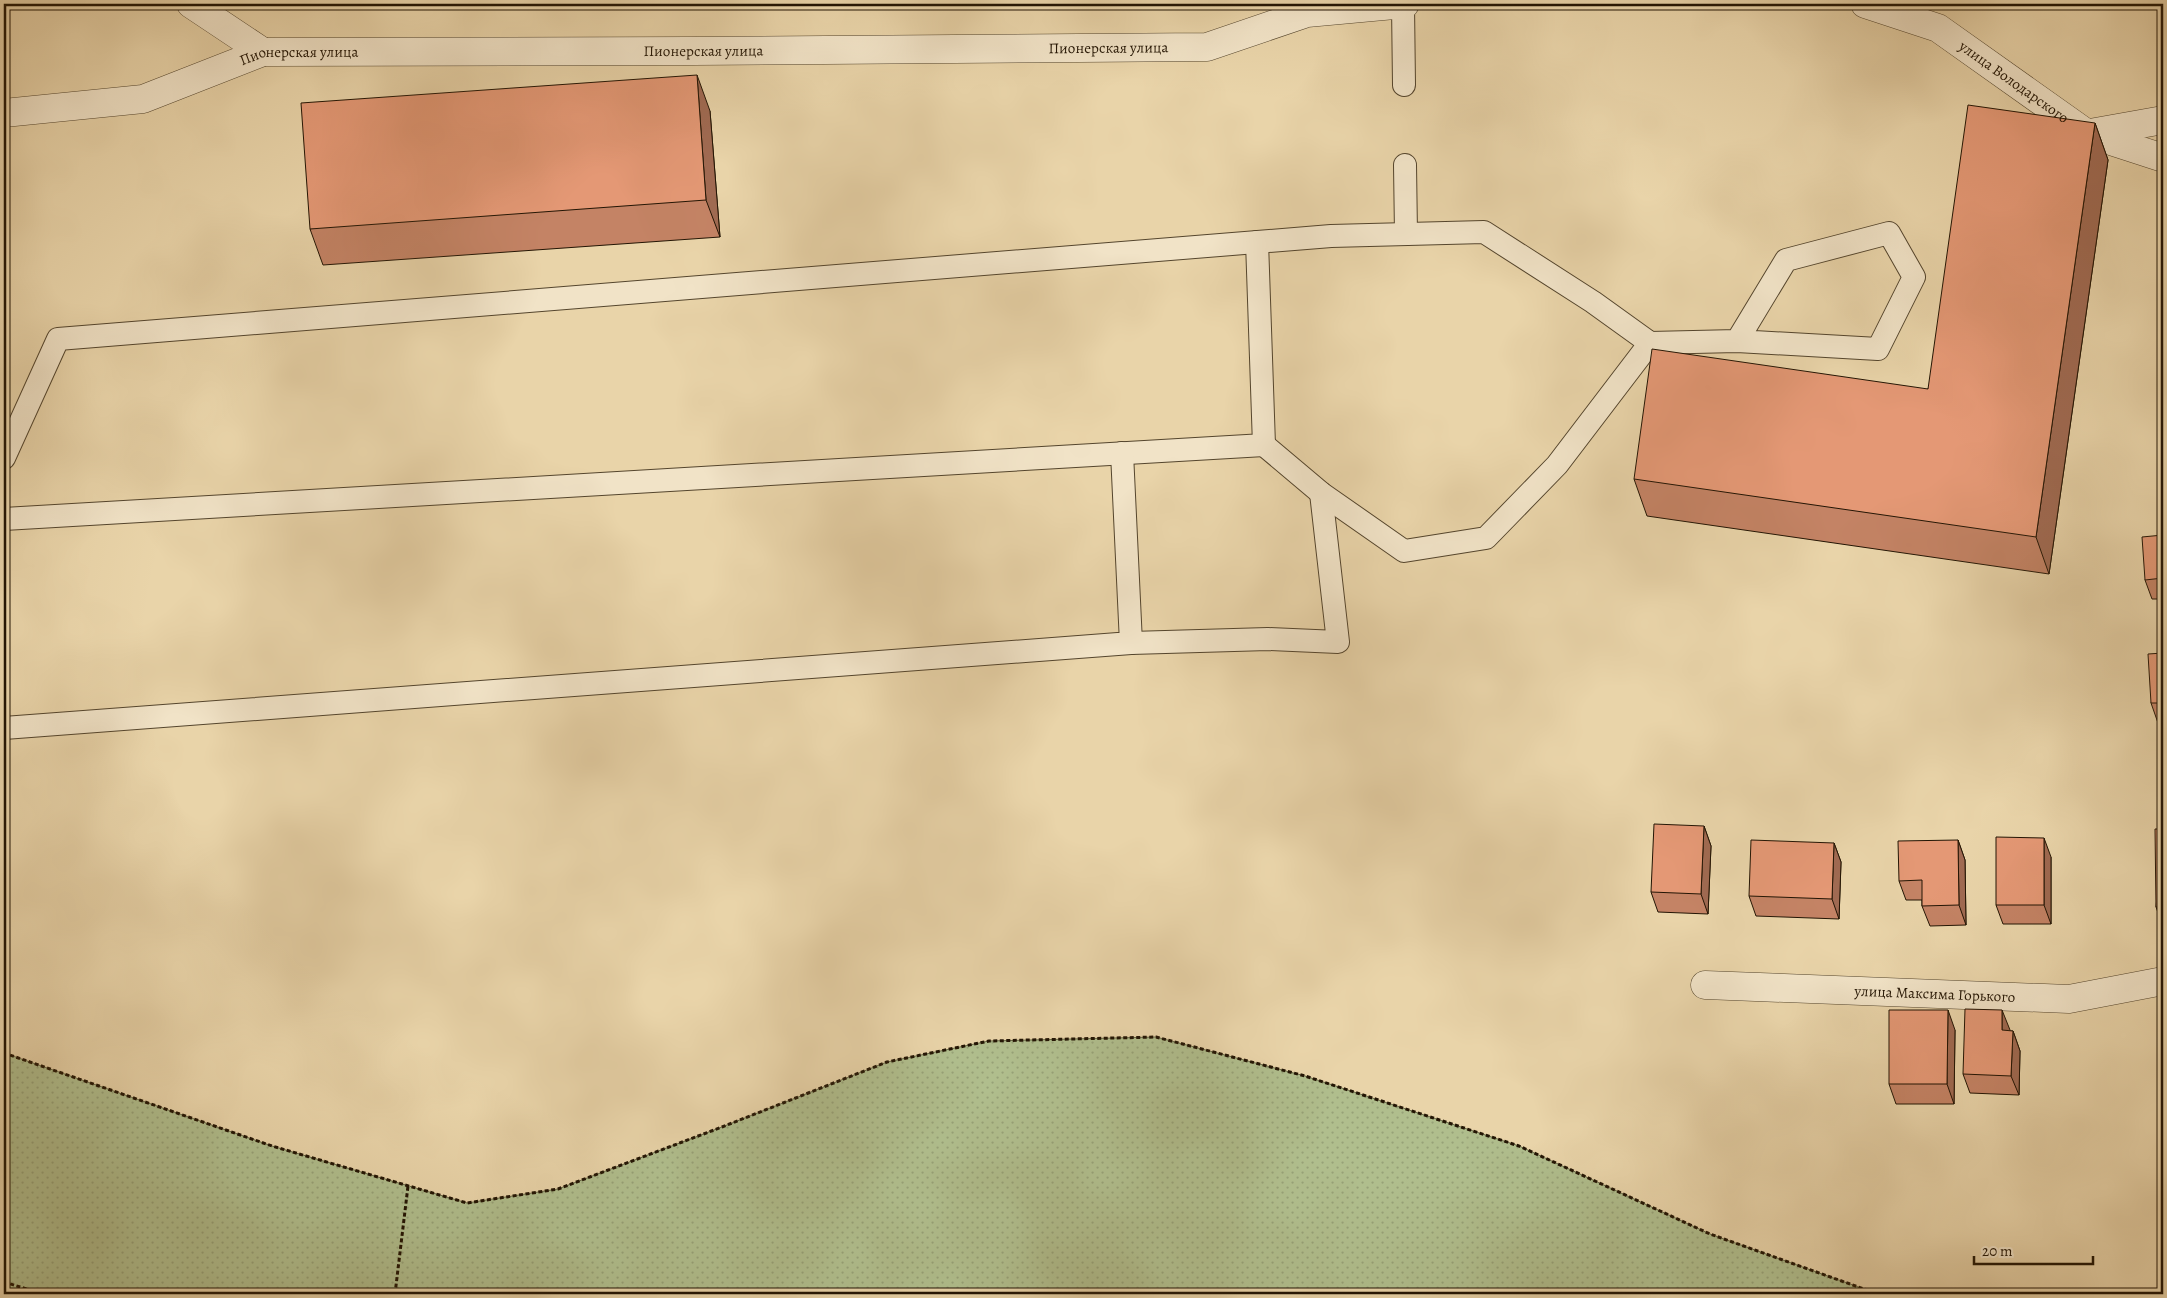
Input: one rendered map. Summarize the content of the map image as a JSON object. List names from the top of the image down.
{
  "streets": {
    "street": ["Пионерская улица", "улица Володарского", "улица Максима Горького"]
  },
  "scale_bar": "20 m"
}
